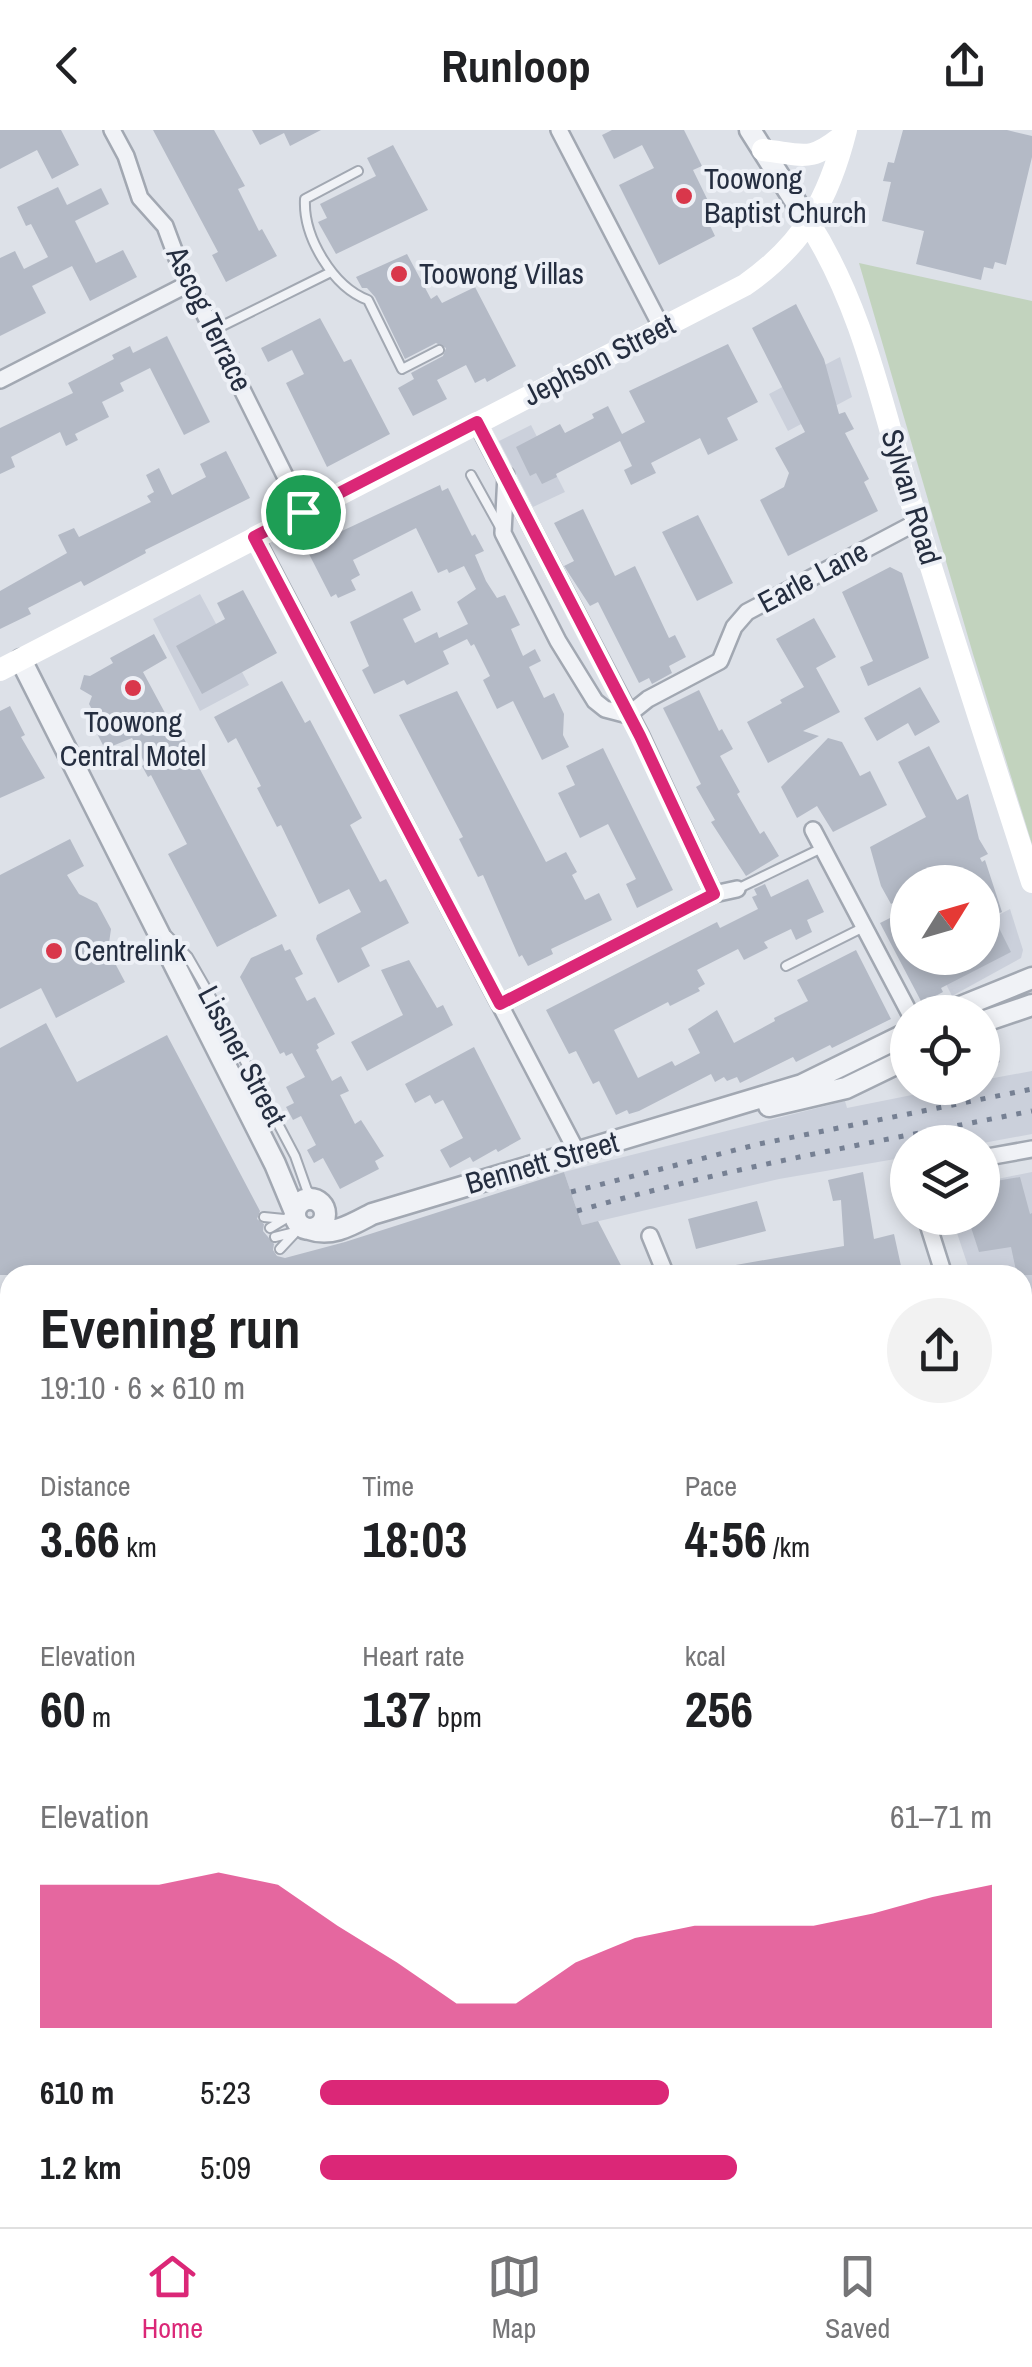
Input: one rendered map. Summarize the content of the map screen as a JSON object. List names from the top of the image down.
{
  "streets": {
    "main road": ["Jephson Street", "Sylvan Road"],
    "street": [
      "Ascog Terrace",
      "Earle Lane",
      "Lissner Street",
      "Bennett Street"
    ]
  },
  "crossings": [
    ["Ascog Terrace", "Jephson Street"],
    ["Jephson Street", "Sylvan Road"],
    ["Jephson Street", "Lissner Street"],
    ["Sylvan Road", "Earle Lane"],
    ["Lissner Street", "Bennett Street"]
  ],
  "places": [
    "Toowong Baptist Church",
    "Toowong Villas",
    "Toowong Central Motel",
    "Centrelink"
  ],
  "north": "top right",
  "page": {
    "header": "Runloop",
    "heading": ["Evening run", "19:10 · 6 × 610 m"],
    "stats": [
      ["Distance", "3.66 km"],
      ["Time", "18:03"],
      ["Pace", "4:56 /km"],
      ["Elevation", "60 m"],
      ["Heart rate", "137 bpm"],
      ["kcal", "256"]
    ],
    "chart": ["Elevation", "61–71 m"],
    "list": [
      {
        "name": "610 m",
        "note": "5:23"
      },
      {
        "name": "1.2 km",
        "note": "5:09"
      }
    ],
    "tabs": ["Home", "Map", "Saved"]
  }
}
